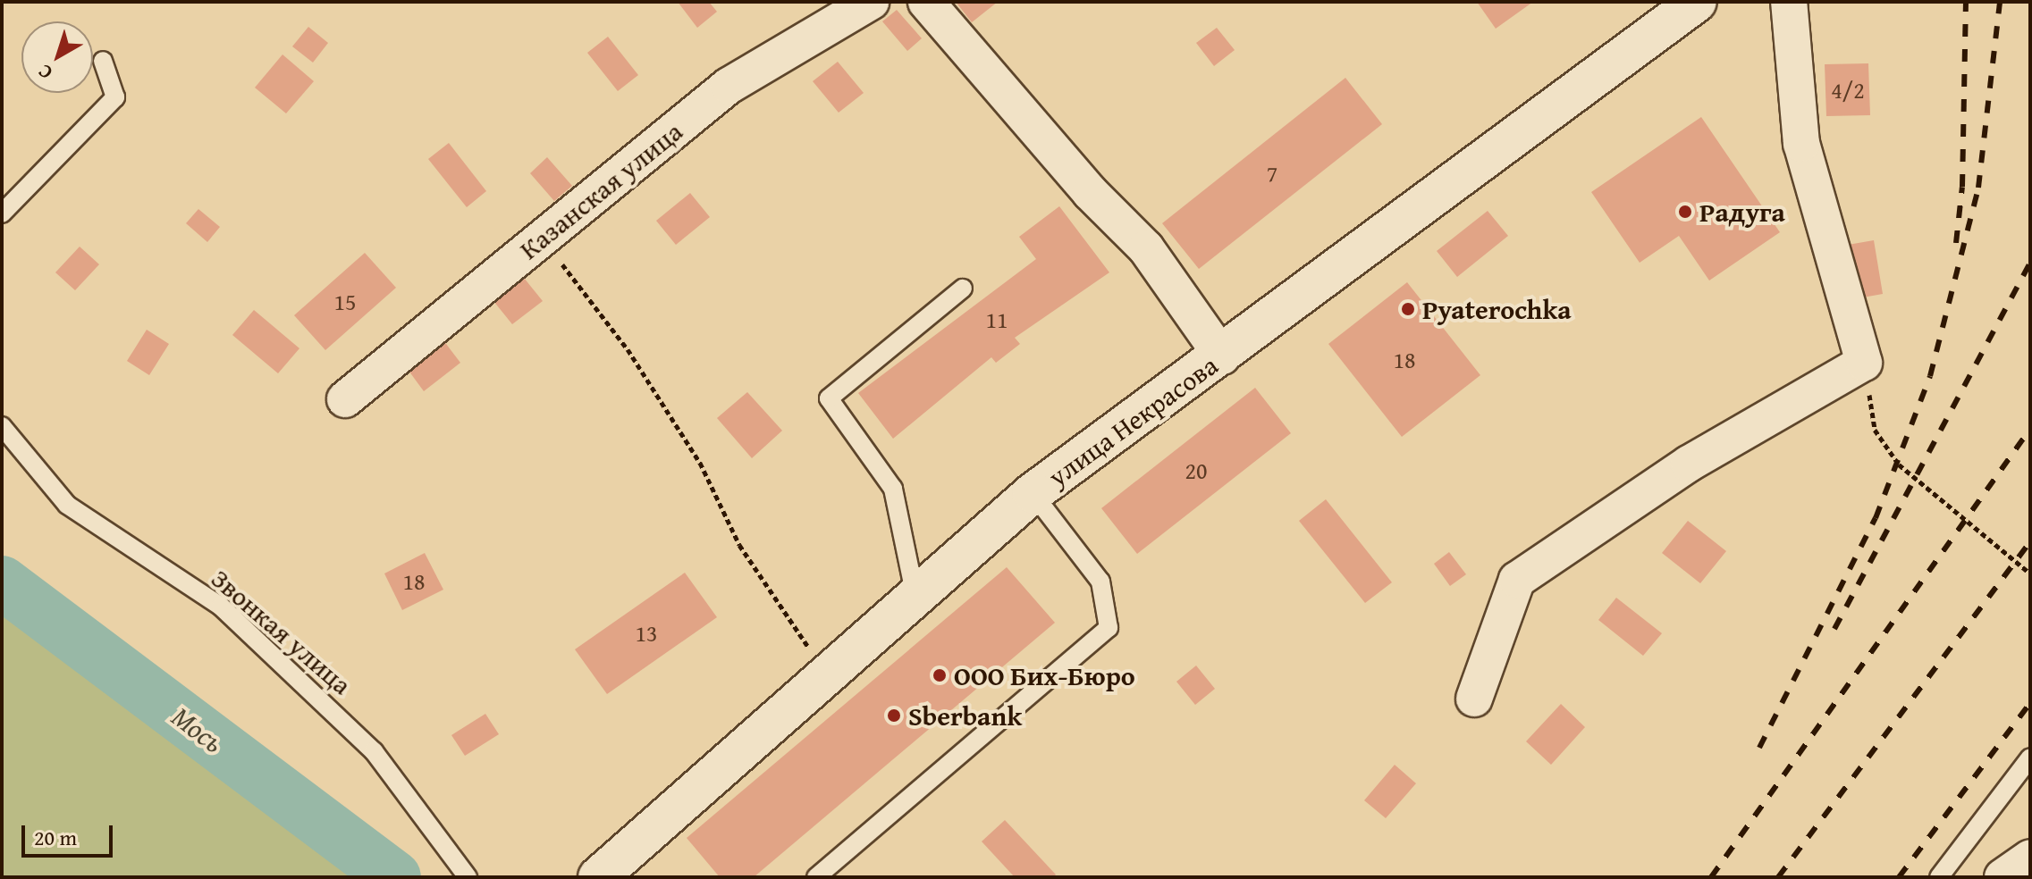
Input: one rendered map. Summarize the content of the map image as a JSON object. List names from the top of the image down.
{
  "streets": {
    "street": ["Казанская улица", "улица Некрасова"],
    "lane": ["Звонкая улица"]
  },
  "water": ["Мось"],
  "places": [
    "Радуга",
    "Pyaterochka",
    "ООО Бих-Бюро",
    "Sberbank"
  ],
  "house_numbers": [
    "4/2",
    "7",
    "15",
    "11",
    "18",
    "20",
    "18",
    "13"
  ],
  "scale_bar": "20 m",
  "north": "bottom left"
}
